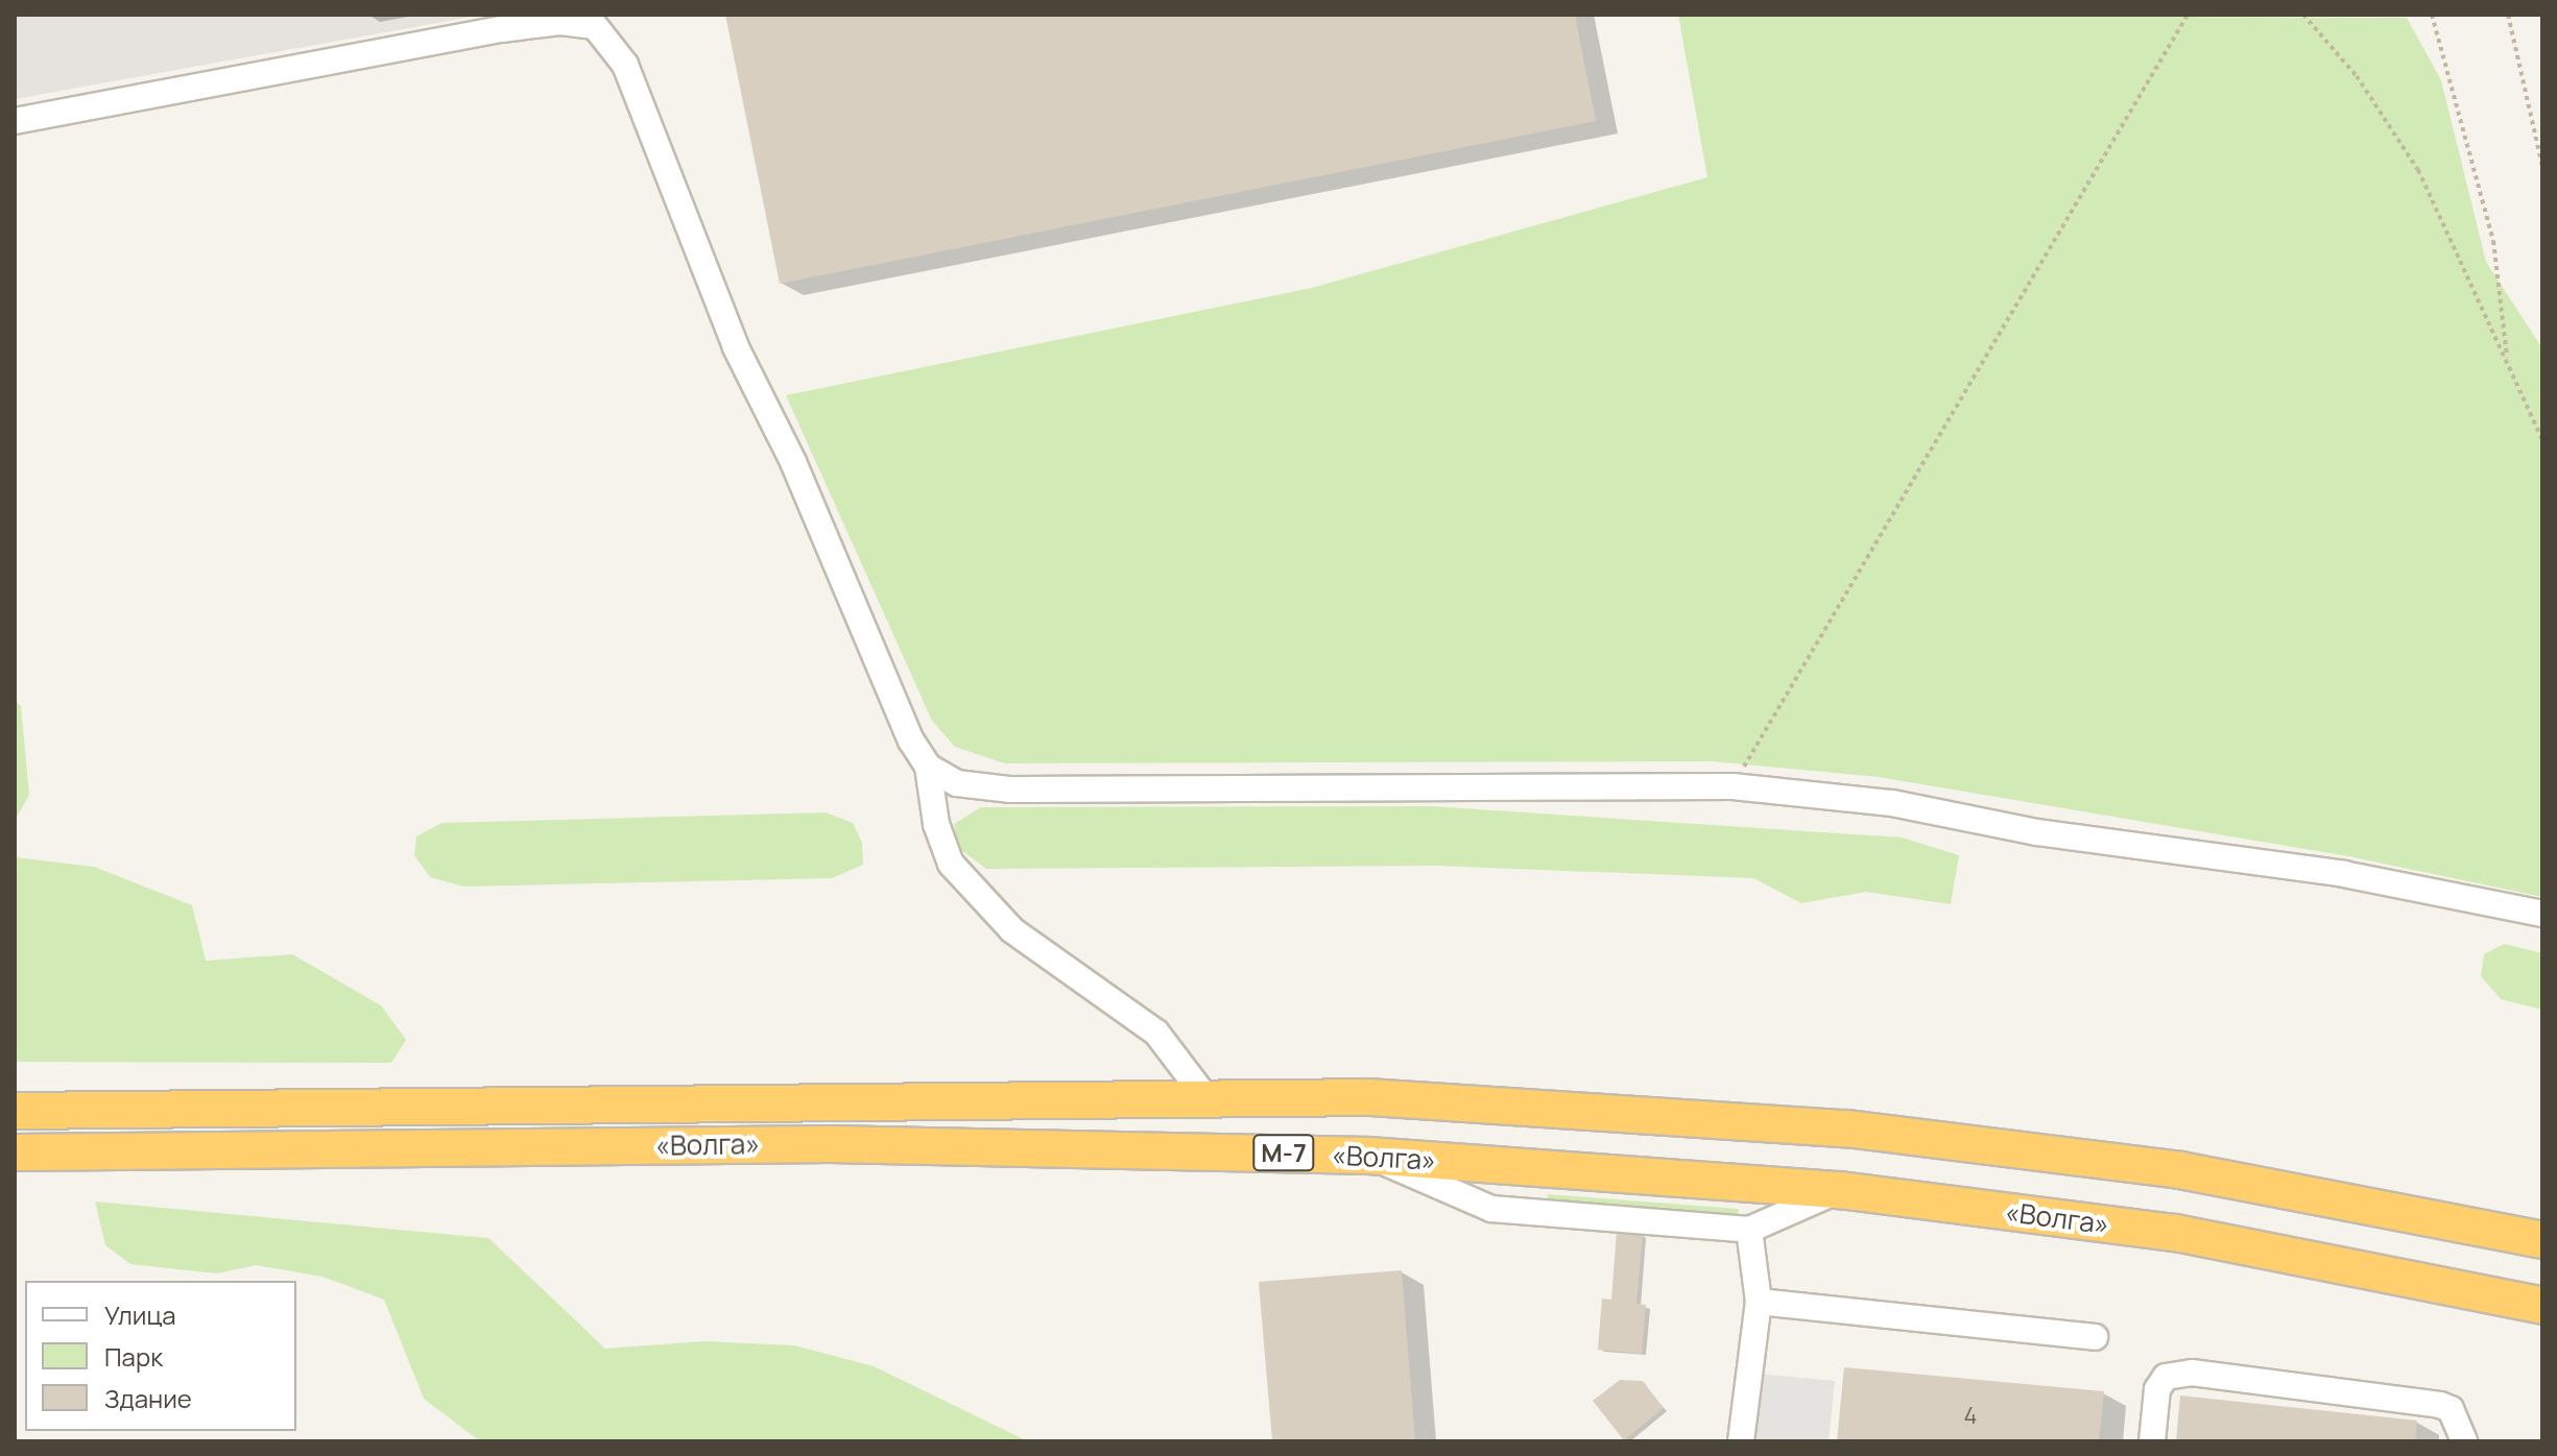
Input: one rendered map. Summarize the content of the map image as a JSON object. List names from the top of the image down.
{
  "streets": {
    "highway": ["«Волга»", "М-7"]
  },
  "house_numbers": ["4"],
  "legend": ["Улица", "Парк", "Здание"]
}
